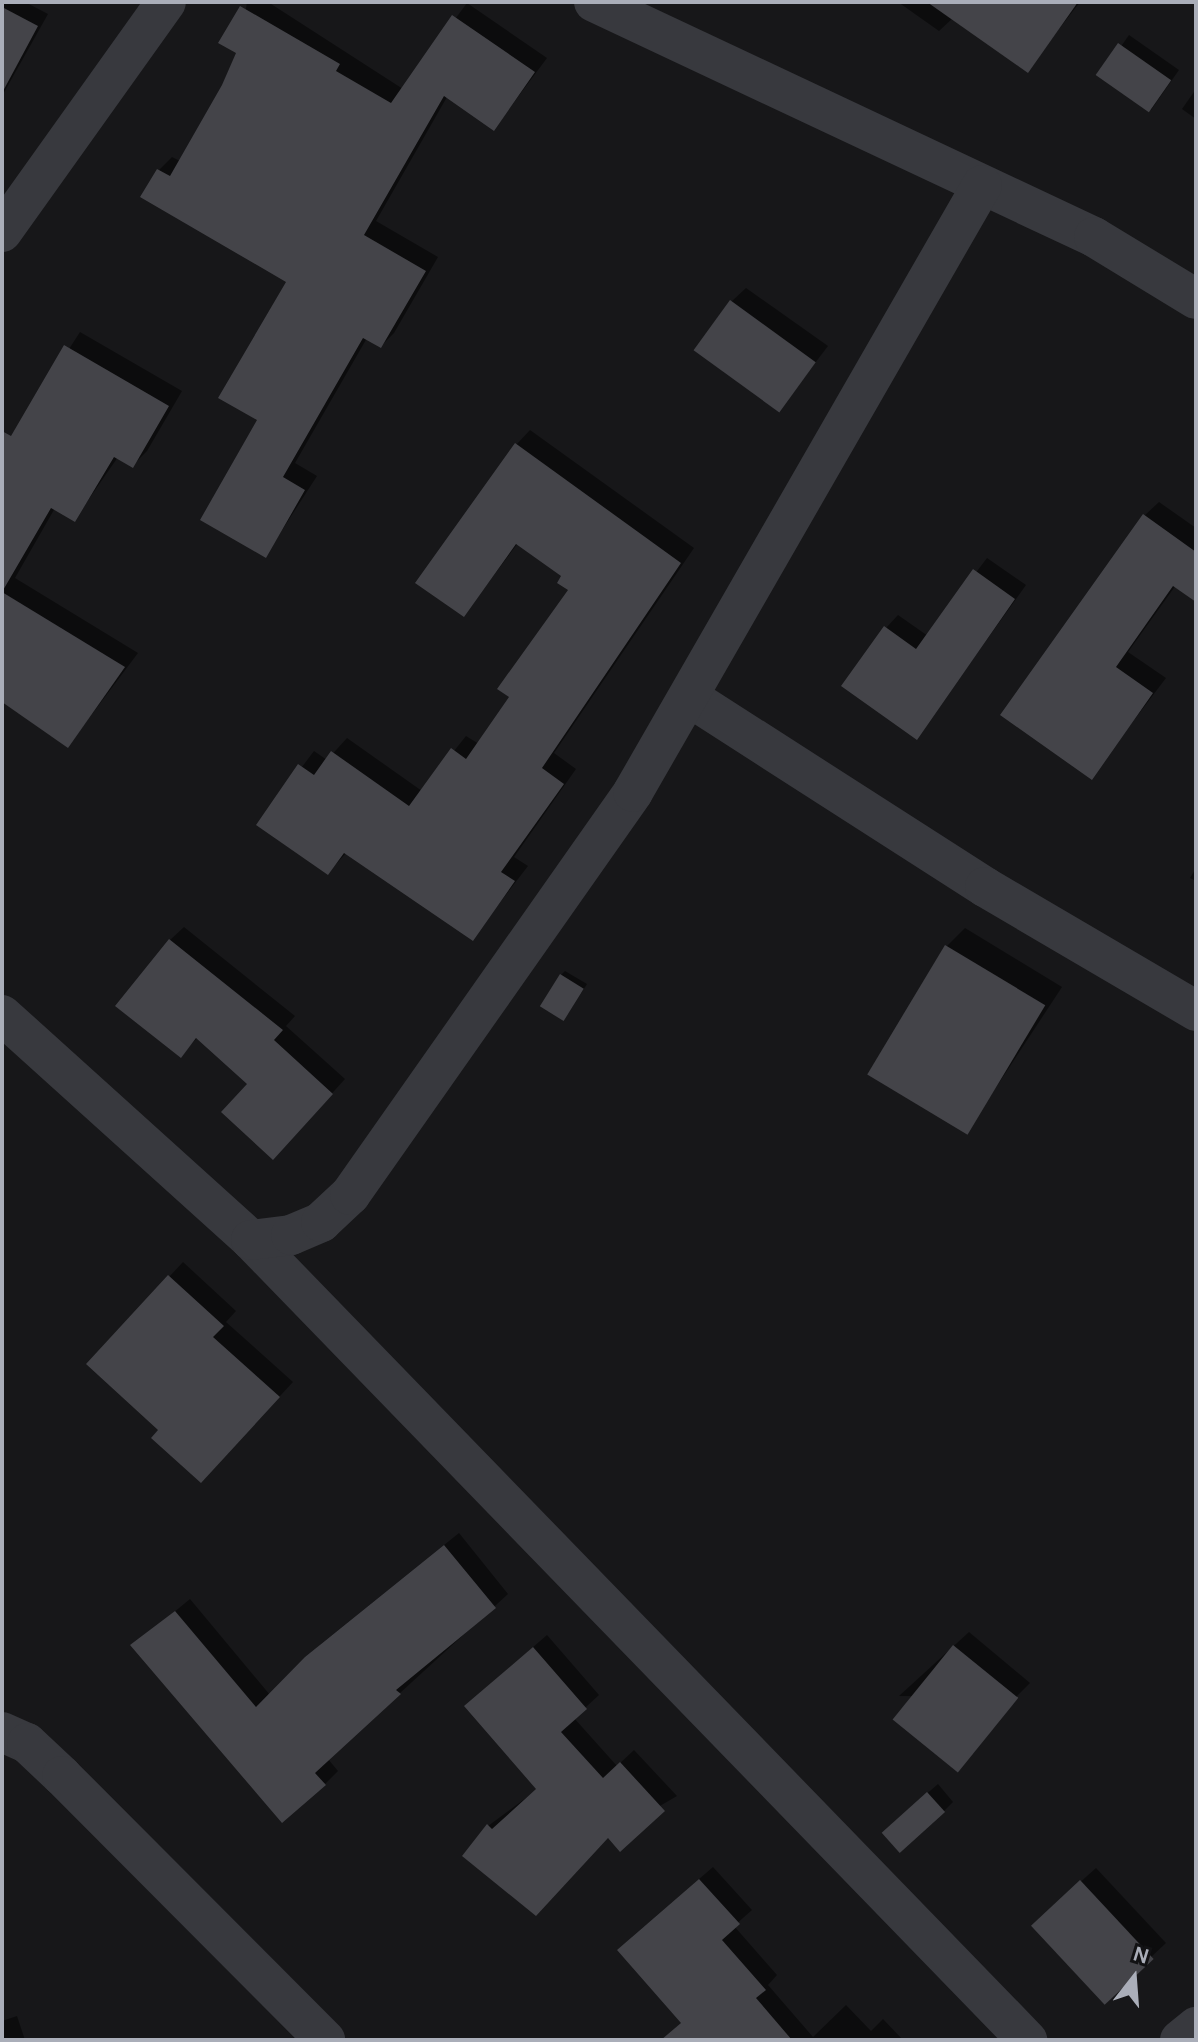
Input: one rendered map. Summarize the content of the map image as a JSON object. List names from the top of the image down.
{
  "north": "top"
}
